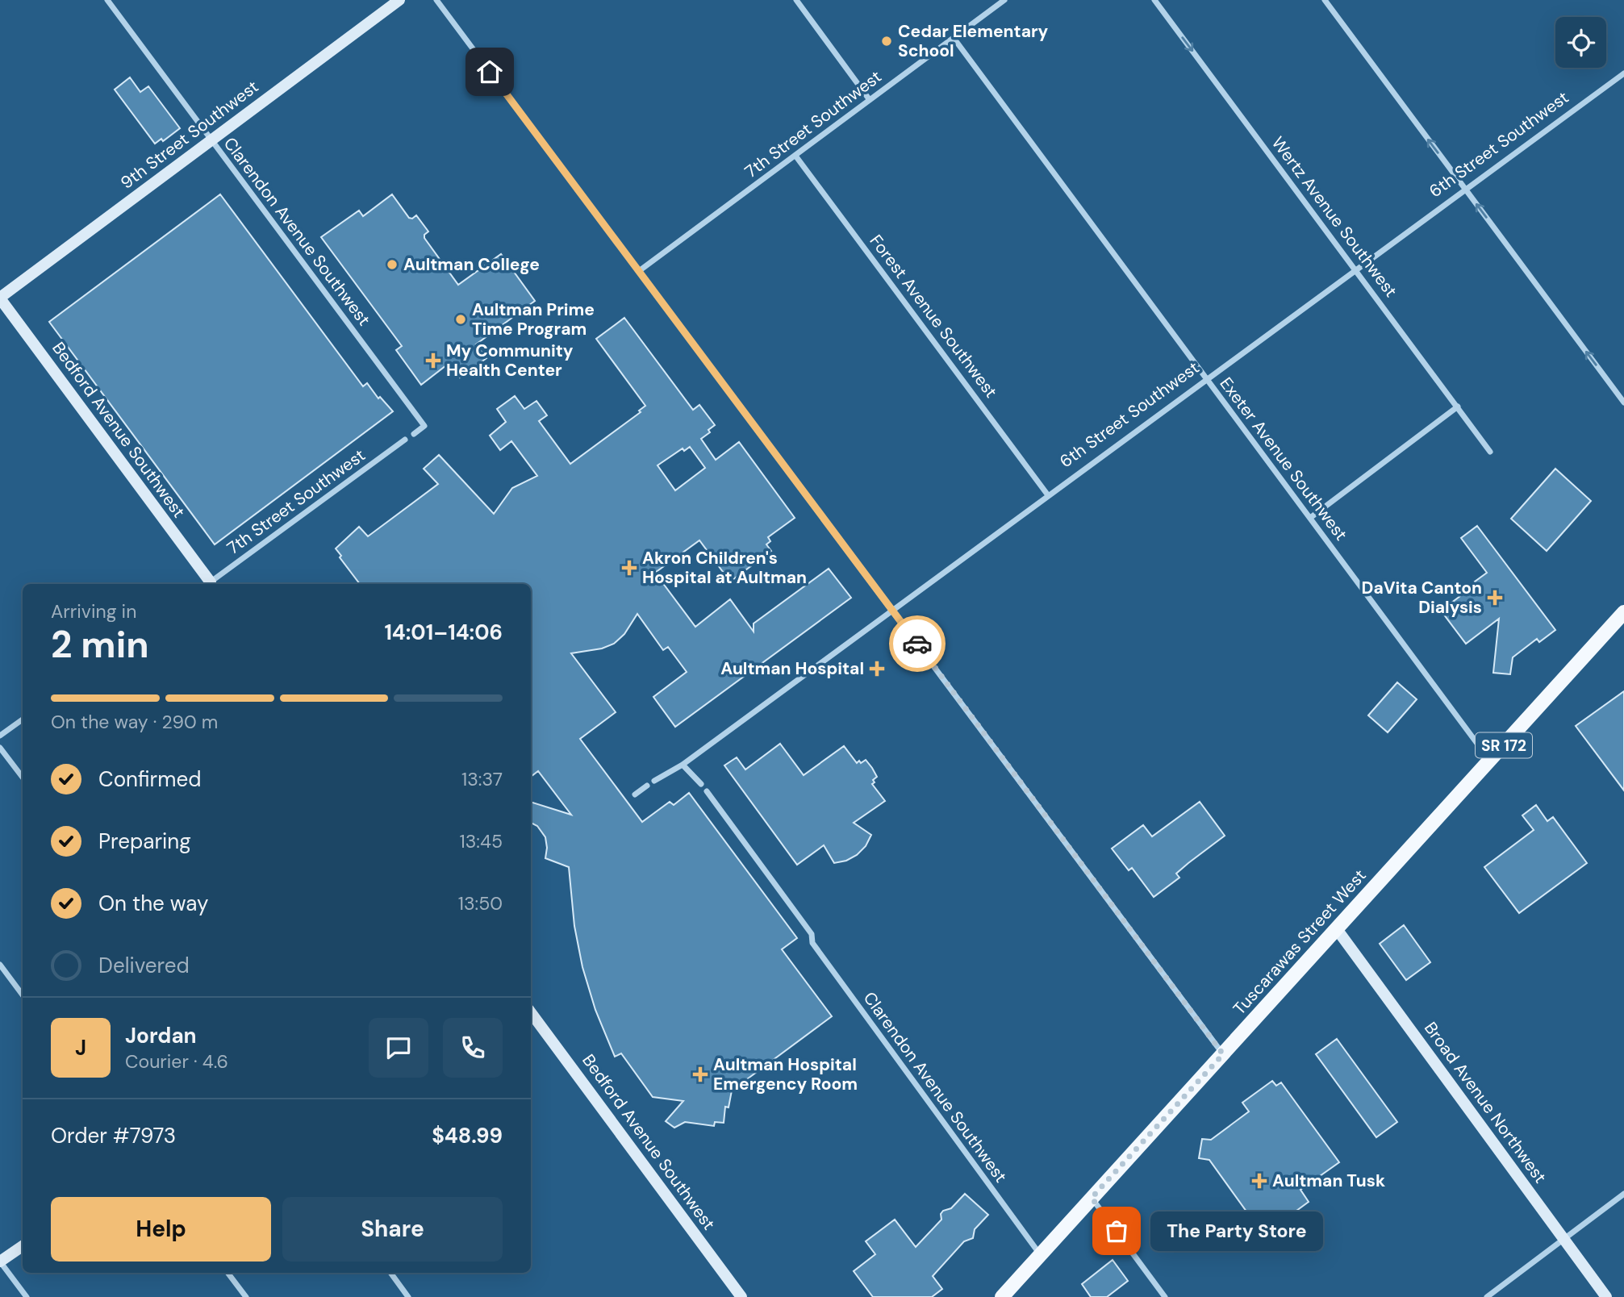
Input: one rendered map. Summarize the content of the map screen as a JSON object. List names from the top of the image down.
{
  "streets": {
    "main road": ["SR 172", "Tuscarawas Street West"],
    "street": [
      "7th Street Southwest",
      "9th Street Southwest",
      "6th Street Southwest",
      "Wertz Avenue Southwest",
      "Clarendon Avenue Southwest",
      "Forest Avenue Southwest",
      "Bedford Avenue Southwest",
      "Exeter Avenue Southwest",
      "Broad Avenue Northwest"
    ]
  },
  "crossings": [
    ["7th Street Southwest", "Forest Avenue Southwest"],
    ["7th Street Southwest", "Exeter Avenue Southwest"],
    ["9th Street Southwest", "Clarendon Avenue Southwest"],
    ["9th Street Southwest", "Bedford Avenue Southwest"],
    ["6th Street Southwest", "Wertz Avenue Southwest"],
    ["6th Street Southwest", "Forest Avenue Southwest"],
    ["6th Street Southwest", "Exeter Avenue Southwest"],
    ["Clarendon Avenue Southwest", "Tuscarawas Street West"],
    ["Exeter Avenue Southwest", "Tuscarawas Street West"],
    ["Tuscarawas Street West", "Broad Avenue Northwest"]
  ],
  "one_way": ["Wertz Avenue Southwest"],
  "places": {
    "other": [
      "Cedar Elementary School",
      "Aultman College",
      "Aultman Prime Time Program",
      "The Party Store"
    ],
    "health": [
      "My Community Health Center",
      "Akron Children's Hospital at Aultman",
      "DaVita Canton Dialysis",
      "Aultman Hospital",
      "Aultman Hospital Emergency Room",
      "Aultman Tusk"
    ]
  },
  "page": {
    "heading": ["2 min", "Arriving in", "14:01–14:06"],
    "panel": [
      "Jordan",
      "Courier · 4.6",
      "Order #7973",
      "$48.99"
    ],
    "bar": "On the way · 290 m",
    "list": [
      ["Confirmed", "13:37"],
      ["Preparing", "13:45"],
      ["On the way", "13:50"],
      "Delivered"
    ],
    "round": "J",
    "buttons": ["Help", "Share"],
    "bubble": "The Party Store"
  }
}
